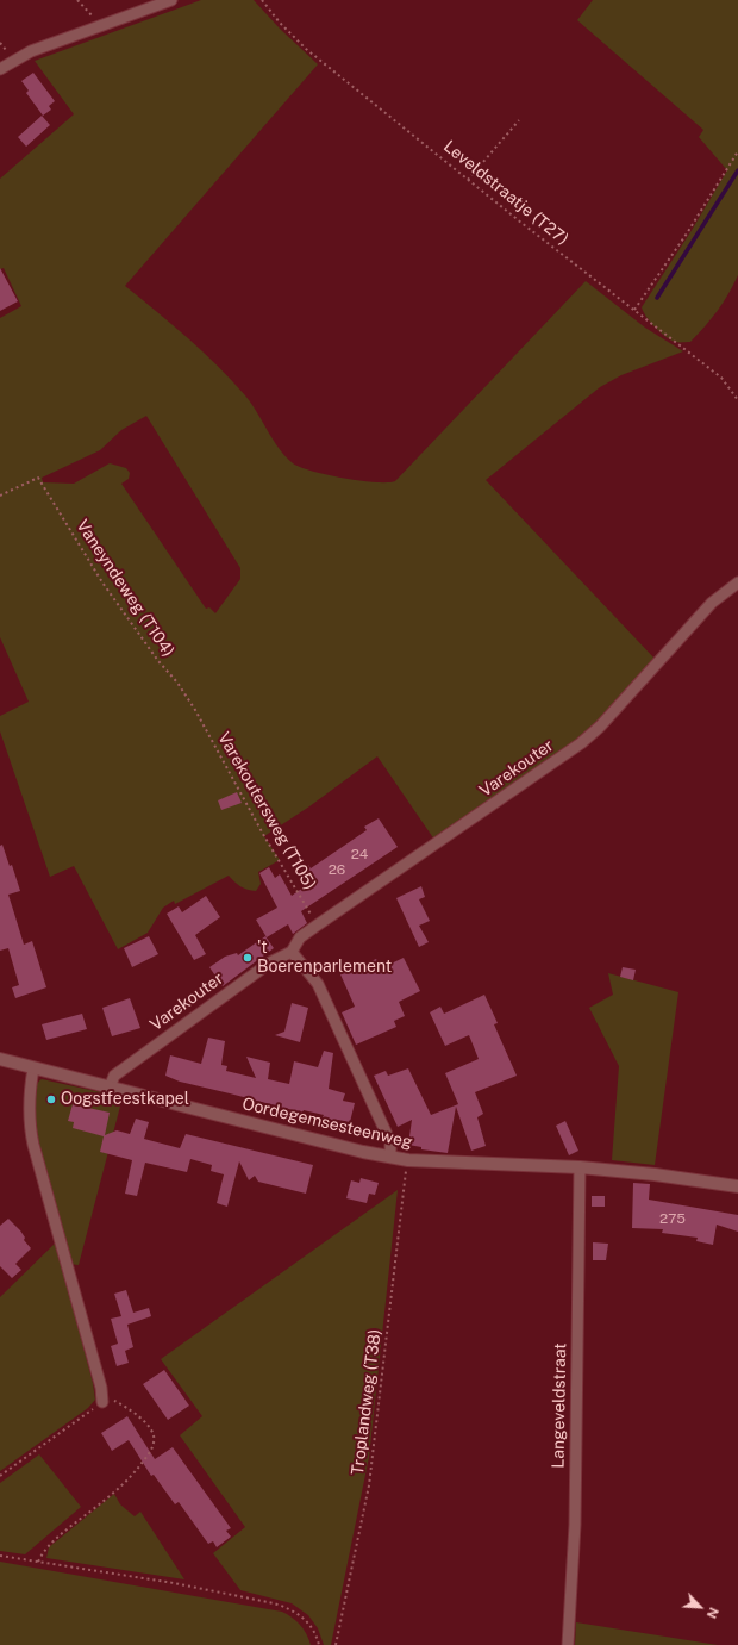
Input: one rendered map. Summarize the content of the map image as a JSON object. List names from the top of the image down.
{
  "streets": {
    "street": ["Varekouter", "Oordegemsesteenweg", "Langeveldstraat"],
    "path": [
      "Leveldstraatje (T27)",
      "Vaneyndeweg (T104)",
      "Varekoutersweg (T105)",
      "Troplandweg (T38)"
    ]
  },
  "crossings": [
    ["Vaneyndeweg (T104)", "Varekoutersweg (T105)"],
    ["Varekouter", "Varekoutersweg (T105)"],
    ["Varekouter", "Oordegemsesteenweg"],
    ["Oordegemsesteenweg", "Troplandweg (T38)"],
    ["Oordegemsesteenweg", "Langeveldstraat"]
  ],
  "places": ["'t Boerenparlement", "Oogstfeestkapel"],
  "house_numbers": ["24", "26", "275"],
  "north": "bottom right"
}
